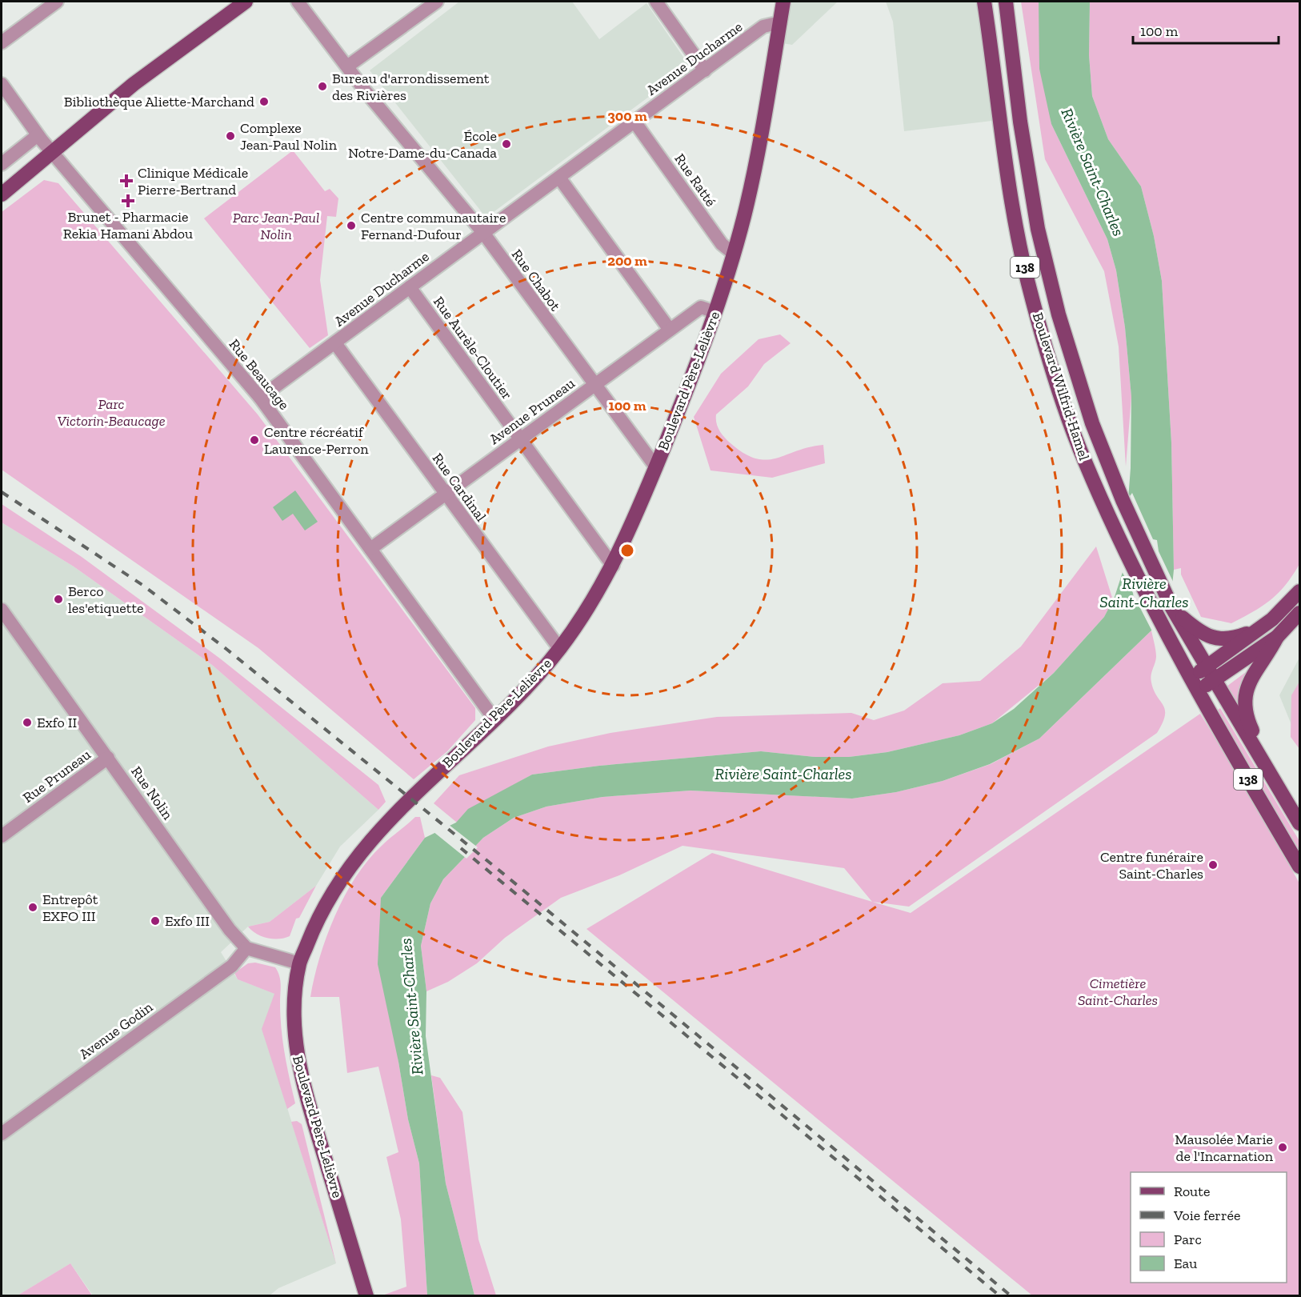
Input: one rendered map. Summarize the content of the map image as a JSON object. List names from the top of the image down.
{
  "streets": {
    "main road": ["138", "Boulevard Père-Lelièvre", "Boulevard Wilfrid-Hamel"],
    "street": [
      "Avenue Ducharme",
      "Rue Ratté",
      "Rue Chabot",
      "Rue Aurèle-Cloutier",
      "Rue Beaucage",
      "Avenue Pruneau",
      "Rue Cardinal",
      "Rue Pruneau",
      "Rue Nolin",
      "Avenue Godin"
    ]
  },
  "crossings": [
    ["Avenue Ducharme", "Rue Ratté"],
    ["Avenue Ducharme", "Rue Chabot"],
    ["Avenue Ducharme", "Rue Aurèle-Cloutier"],
    ["Avenue Ducharme", "Rue Beaucage"],
    ["Avenue Ducharme", "Boulevard Père-Lelièvre"],
    ["Avenue Ducharme", "Rue Cardinal"],
    ["Rue Ratté", "Boulevard Père-Lelièvre"],
    ["Rue Chabot", "Boulevard Père-Lelièvre"],
    ["Rue Chabot", "Avenue Pruneau"],
    ["Rue Aurèle-Cloutier", "Boulevard Père-Lelièvre"],
    ["Rue Aurèle-Cloutier", "Avenue Pruneau"],
    ["Rue Beaucage", "Boulevard Père-Lelièvre"],
    ["Rue Beaucage", "Avenue Pruneau"],
    ["Boulevard Père-Lelièvre", "Avenue Pruneau"],
    ["Boulevard Père-Lelièvre", "Rue Cardinal"],
    ["Avenue Pruneau", "Rue Cardinal"],
    ["Rue Pruneau", "Rue Nolin"],
    ["Rue Nolin", "Avenue Godin"]
  ],
  "water": ["Rivière Saint-Charles"],
  "parks": ["Parc Jean-Paul Nolin", "Parc Victorin-Beaucage", "Cimetière Saint-Charles"],
  "places": {
    "other": [
      "Bureau d'arrondissement des Rivières",
      "Bibliothèque Aliette-Marchand",
      "Complexe Jean-Paul Nolin",
      "École Notre-Dame-du-Canada",
      "Centre communautaire Fernand-Dufour",
      "Centre récréatif Laurence-Perron",
      "Berco les'etiquette",
      "Exfo II",
      "Centre funéraire Saint-Charles",
      "Entrepôt EXFO III",
      "Exfo III",
      "Mausolée Marie de l'Incarnation"
    ],
    "health": ["Clinique Médicale Pierre-Bertrand", "Brunet - Pharmacie Rekia Hamani Abdou"]
  },
  "legend": [
    "Route",
    "Voie ferrée",
    "Parc",
    "Eau"
  ],
  "scale_bar": "100 m",
  "rings": ["300 m", "200 m", "100 m"]
}
